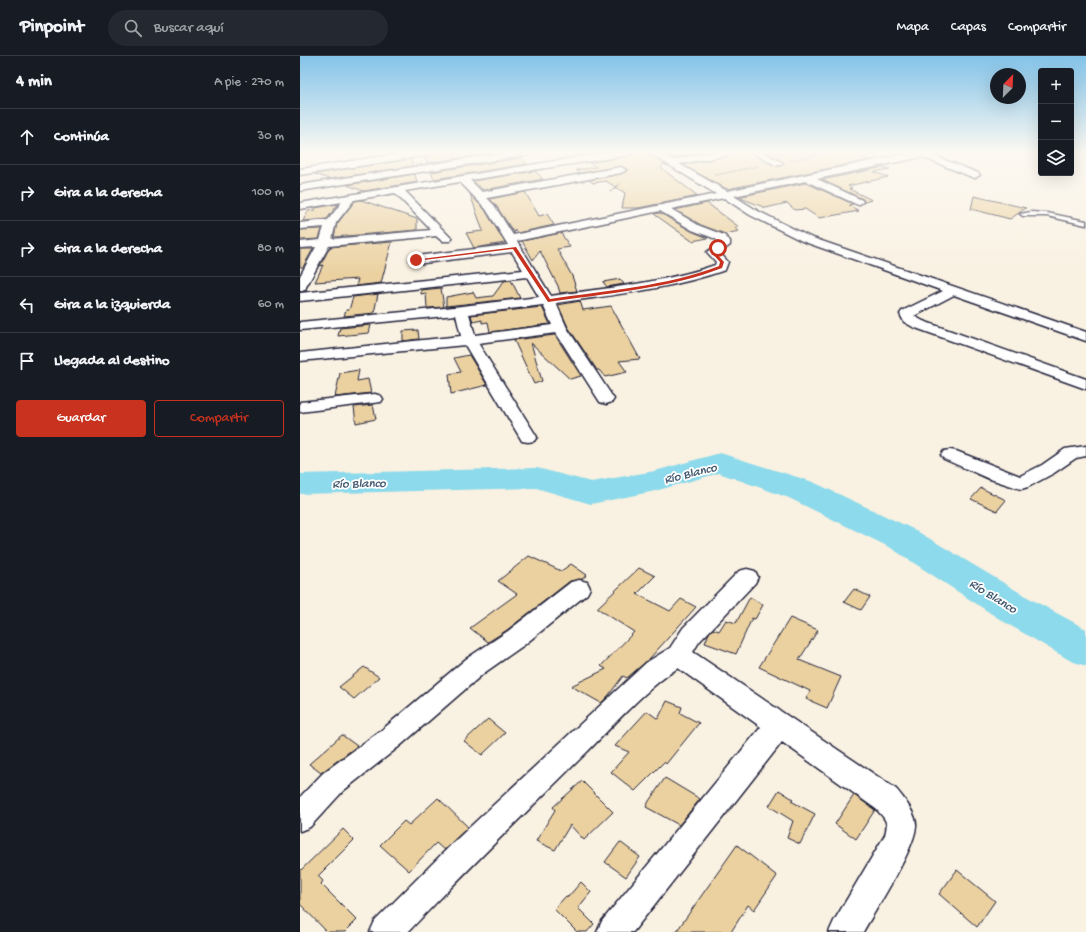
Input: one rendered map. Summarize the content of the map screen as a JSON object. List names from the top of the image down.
{
  "water": ["Río Blanco"],
  "north": "top right",
  "page": {
    "header": "Pinpoint",
    "search": "Buscar aquí",
    "nav": ["Mapa", "Capas", "Compartir"],
    "heading": ["4 min", "A pie · 270 m"],
    "map_buttons": ["+", "−"],
    "list": [
      ["Continúa", "30 m"],
      ["Gira a la derecha", "100 m"],
      ["Gira a la derecha", "80 m"],
      ["Gira a la izquierda", "60 m"],
      "Llegada al destino"
    ],
    "buttons": ["Guardar", "Compartir"]
  }
}
